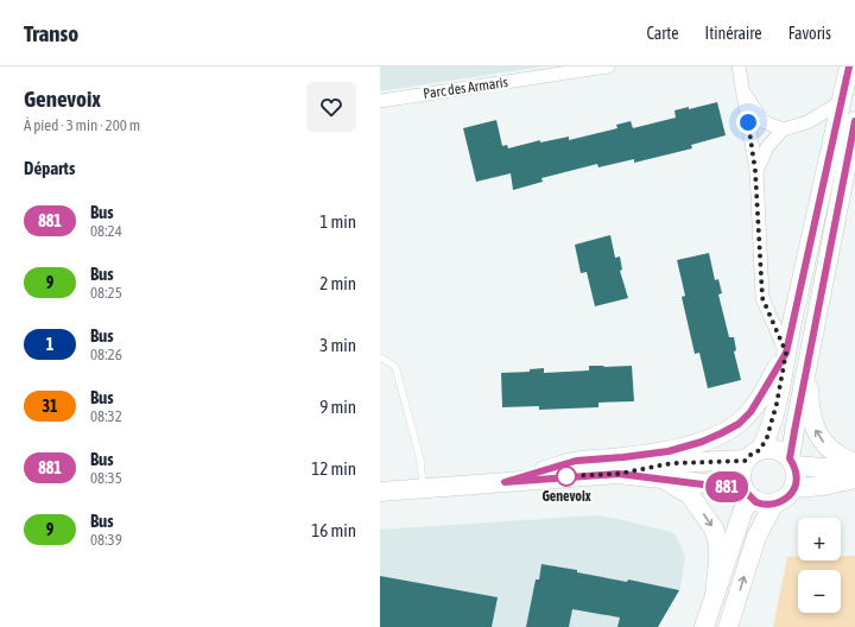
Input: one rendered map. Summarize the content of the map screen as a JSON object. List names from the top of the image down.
{
  "streets": {
    "street": ["Parc des Armaris"]
  },
  "places": ["Genevoix"],
  "lines": ["bus line 881"],
  "page": {
    "header": "Transo",
    "nav": ["Carte", "Itinéraire", "Favoris"],
    "heading": [
      ["Genevoix", "À pied · 3 min · 200 m"],
      "Départs"
    ],
    "on_map": "881",
    "list": [
      {
        "mark": "881",
        "name": "Bus",
        "note": "08:24",
        "value": "1 min"
      },
      {
        "mark": "9",
        "name": "Bus",
        "note": "08:25",
        "value": "2 min"
      },
      {
        "mark": "1",
        "name": "Bus",
        "note": "08:26",
        "value": "3 min"
      },
      {
        "mark": "31",
        "name": "Bus",
        "note": "08:32",
        "value": "9 min"
      },
      {
        "mark": "881",
        "name": "Bus",
        "note": "08:35",
        "value": "12 min"
      },
      {
        "mark": "9",
        "name": "Bus",
        "note": "08:39",
        "value": "16 min"
      }
    ],
    "map_buttons": ["+", "−"]
  }
}
